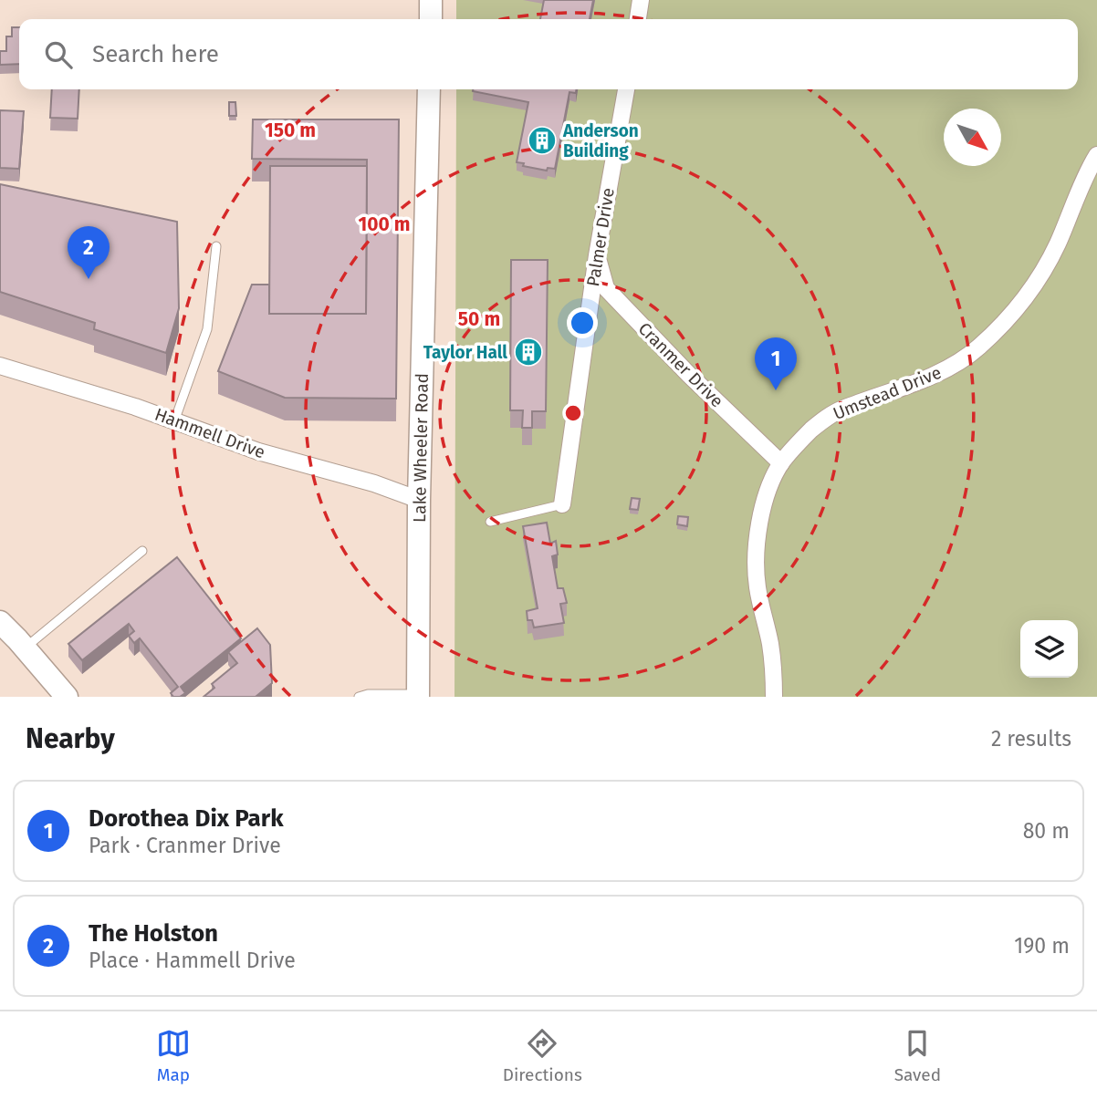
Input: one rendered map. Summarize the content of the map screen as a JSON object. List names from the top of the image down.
{
  "streets": {
    "main road": ["Lake Wheeler Road"],
    "street": [
      "Palmer Drive",
      "Cranmer Drive",
      "Umstead Drive",
      "Hammell Drive"
    ]
  },
  "crossings": [
    ["Palmer Drive", "Cranmer Drive"],
    ["Cranmer Drive", "Umstead Drive"],
    ["Hammell Drive", "Lake Wheeler Road"]
  ],
  "places": {
    "building": ["Anderson Building", "Taylor Hall"]
  },
  "north": "bottom right",
  "page": {
    "search": "Search here",
    "pins": ["2", "1"],
    "heading": ["Nearby", "2 results"],
    "list": [
      {
        "mark": "1",
        "name": "Dorothea Dix Park",
        "note": "Park · Cranmer Drive",
        "value": "80 m"
      },
      {
        "mark": "2",
        "name": "The Holston",
        "note": "Place · Hammell Drive",
        "value": "190 m"
      }
    ],
    "nav": ["Map", "Directions", "Saved"]
  },
  "rings": ["150 m", "100 m", "50 m"]
}
